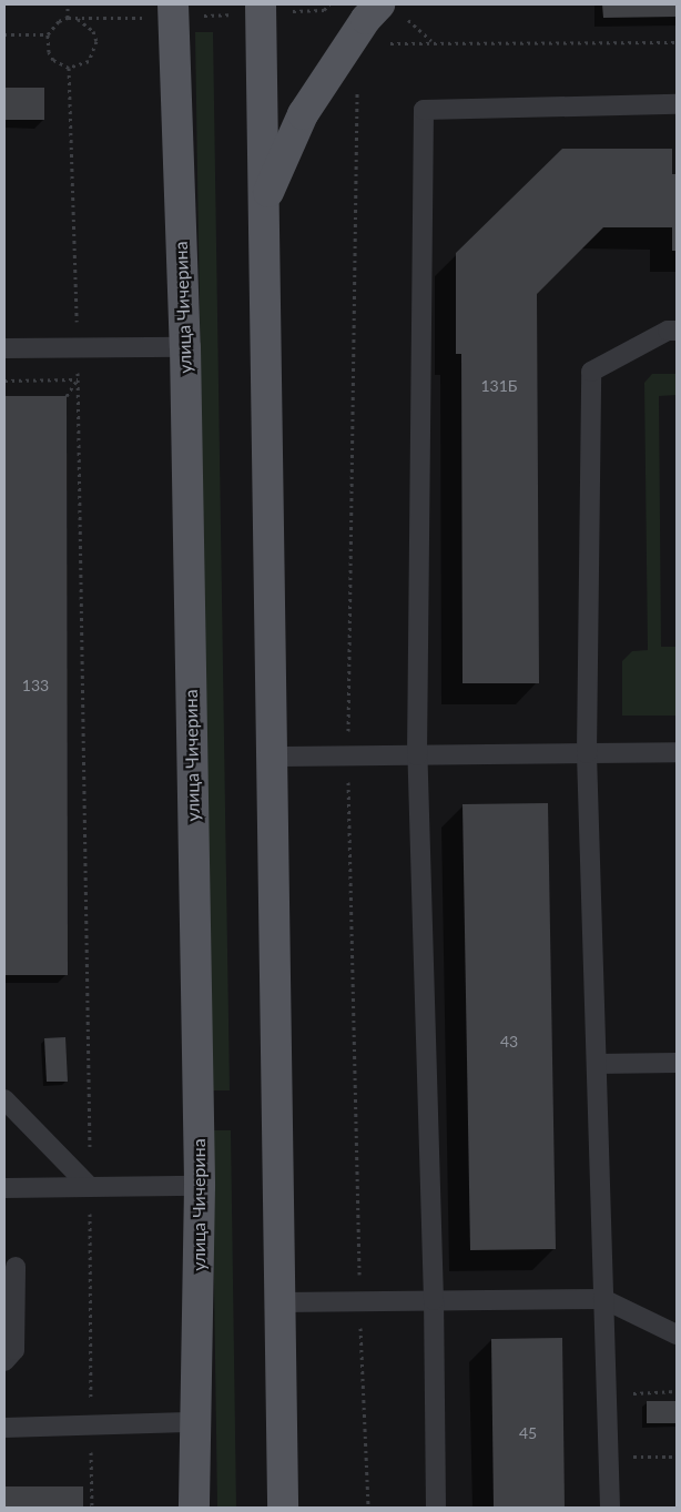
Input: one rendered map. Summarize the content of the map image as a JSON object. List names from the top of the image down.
{
  "streets": {
    "main road": ["улица Чичерина"]
  },
  "house_numbers": [
    "131Б",
    "133",
    "43",
    "45"
  ]
}
